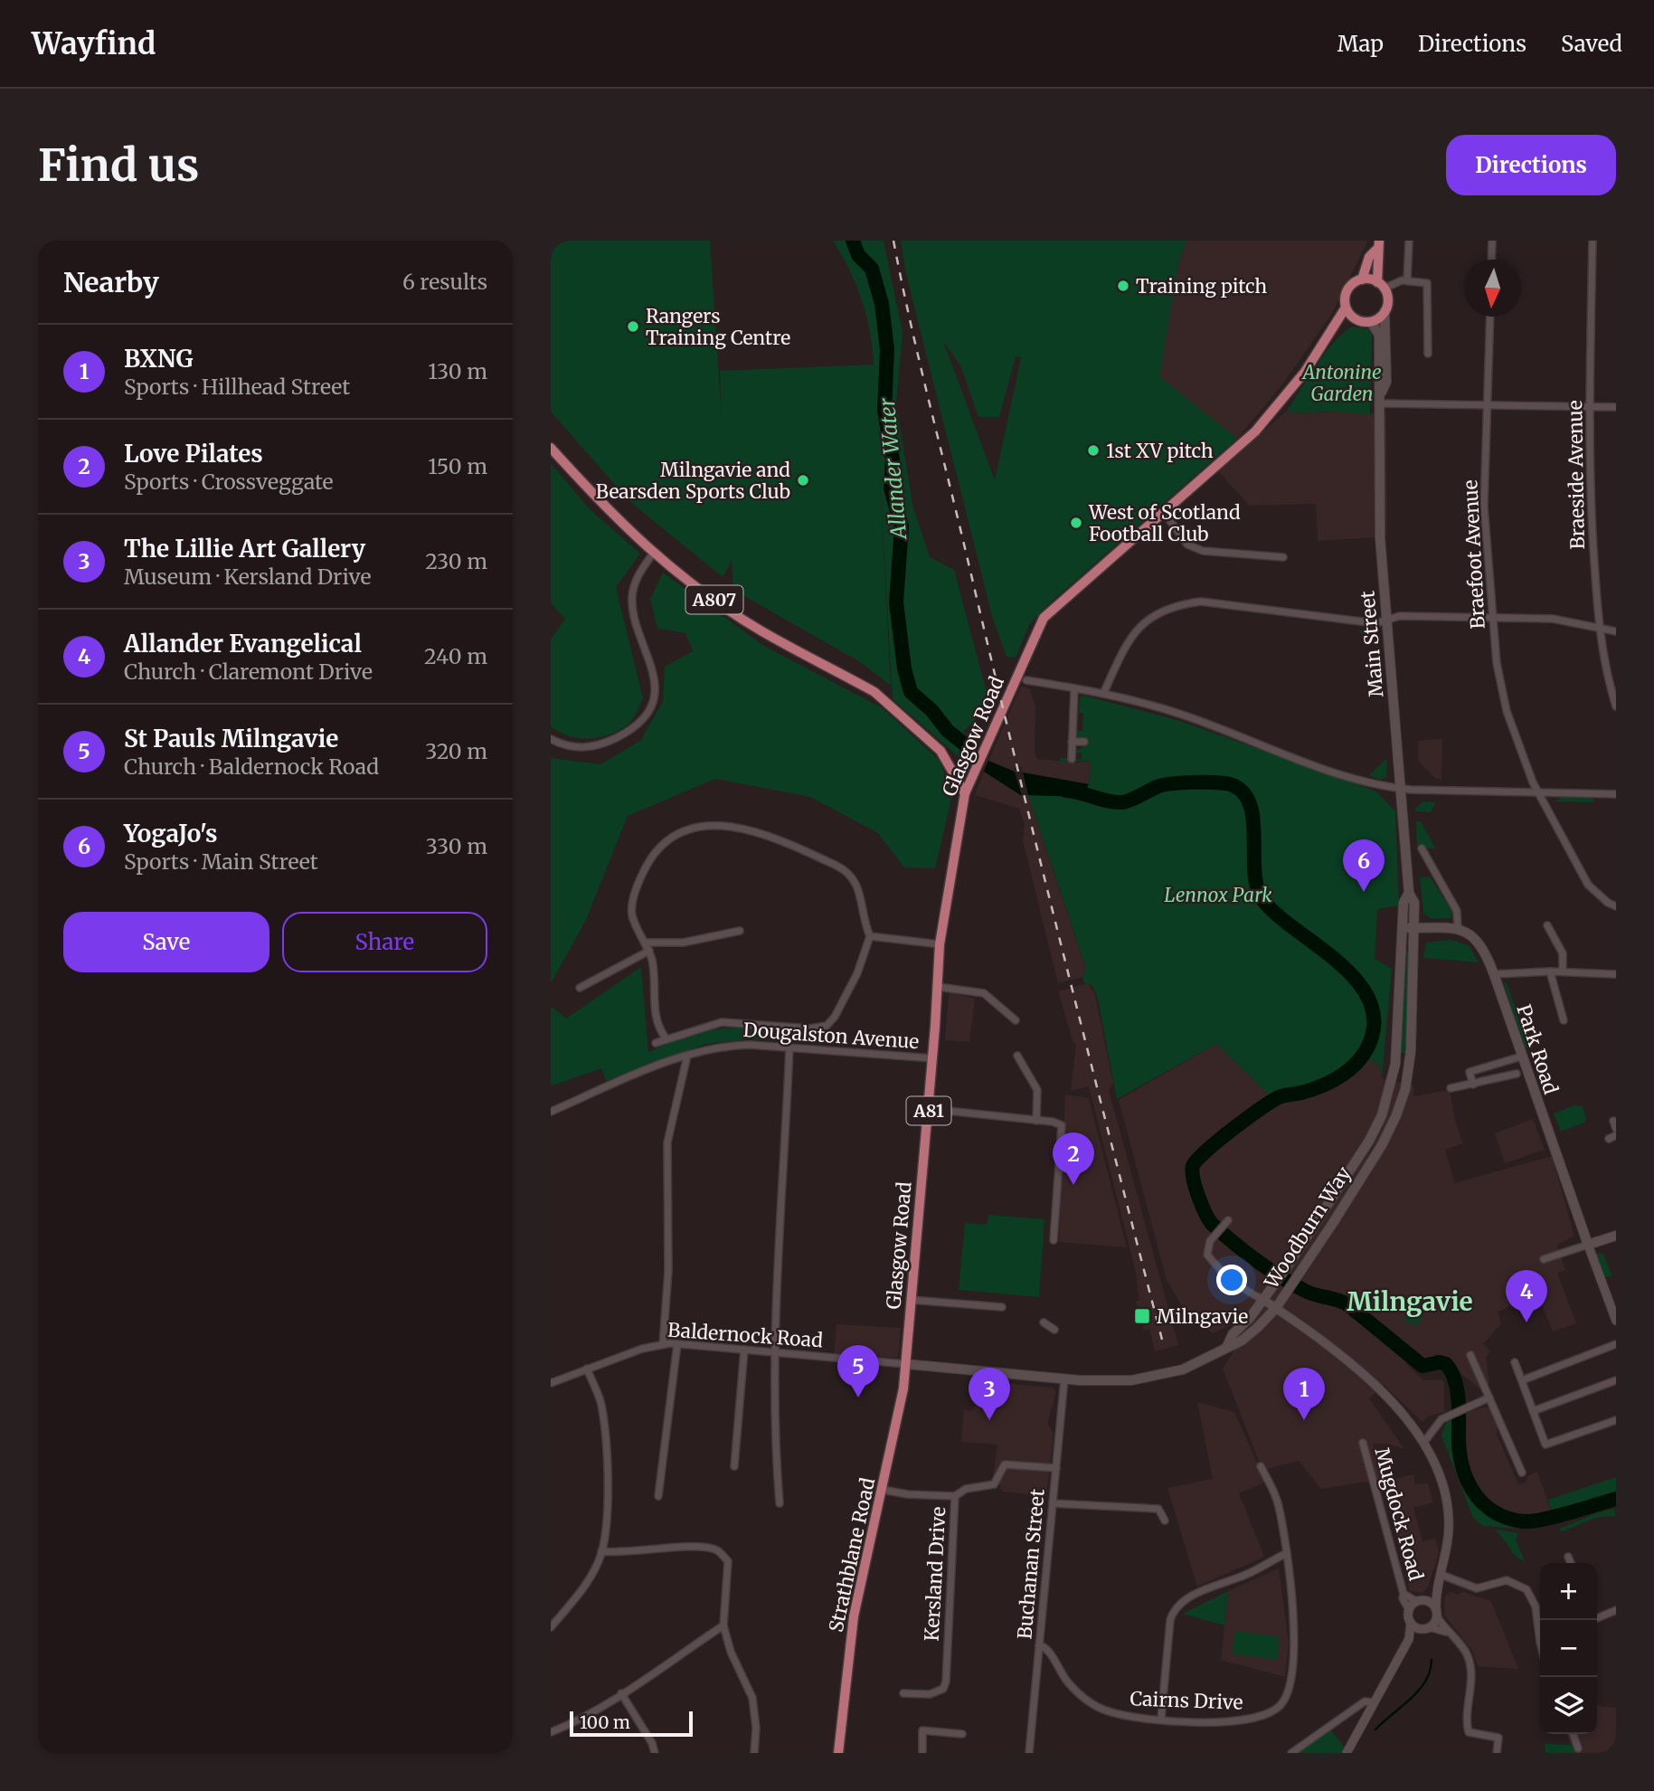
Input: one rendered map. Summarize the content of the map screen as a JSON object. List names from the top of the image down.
{
  "streets": {
    "main road": [
      "A807",
      "Main Street",
      "Glasgow Road",
      "Park Road",
      "A81",
      "Woodburn Way",
      "Strathblane Road"
    ],
    "street": [
      "Braeside Avenue",
      "Braefoot Avenue",
      "Dougalston Avenue",
      "Baldernock Road",
      "Mugdock Road",
      "Buchanan Street",
      "Kersland Drive",
      "Cairns Drive"
    ]
  },
  "crossings": [
    ["A807", "Glasgow Road"],
    ["Main Street", "Glasgow Road"],
    ["Main Street", "A81"],
    ["Main Street", "Woodburn Way"],
    ["Glasgow Road", "Dougalston Avenue"],
    ["Glasgow Road", "A81"],
    ["Glasgow Road", "Woodburn Way"],
    ["Glasgow Road", "Baldernock Road"],
    ["Glasgow Road", "Strathblane Road"],
    ["Woodburn Way", "Baldernock Road"],
    ["Woodburn Way", "Strathblane Road"],
    ["Woodburn Way", "Buchanan Street"],
    ["Baldernock Road", "Strathblane Road"],
    ["Buchanan Street", "Kersland Drive"],
    ["Buchanan Street", "Cairns Drive"]
  ],
  "districts": ["Milngavie"],
  "water": ["Allander Water"],
  "parks": ["Antonine Garden", "Lennox Park"],
  "places": {
    "other": [
      "Training pitch",
      "Rangers Training Centre",
      "1st XV pitch",
      "Milngavie and Bearsden Sports Club",
      "West of Scotland Football Club"
    ],
    "transit": ["Milngavie"]
  },
  "scale_bar": "100 m",
  "north": "bottom",
  "page": {
    "header": "Wayfind",
    "nav": ["Map", "Directions", "Saved"],
    "buttons": [
      "Directions",
      ["Save", "Share"]
    ],
    "title": "Find us",
    "heading": ["Nearby", "6 results"],
    "list": [
      {
        "mark": "1",
        "name": "BXNG",
        "note": "Sports · Hillhead Street",
        "value": "130 m"
      },
      {
        "mark": "2",
        "name": "Love Pilates",
        "note": "Sports · Crossveggate",
        "value": "150 m"
      },
      {
        "mark": "3",
        "name": "The Lillie Art Gallery",
        "note": "Museum · Kersland Drive",
        "value": "230 m"
      },
      {
        "mark": "4",
        "name": "Allander Evangelical",
        "note": "Church · Claremont Drive",
        "value": "240 m"
      },
      {
        "mark": "5",
        "name": "St Pauls Milngavie",
        "note": "Church · Baldernock Road",
        "value": "320 m"
      },
      {
        "mark": "6",
        "name": "YogaJo's",
        "note": "Sports · Main Street",
        "value": "330 m"
      }
    ],
    "pins": [
      "6",
      "2",
      "4",
      "5",
      "1",
      "3"
    ],
    "map_buttons": ["+", "−"],
    "scale": "100 m"
  }
}
